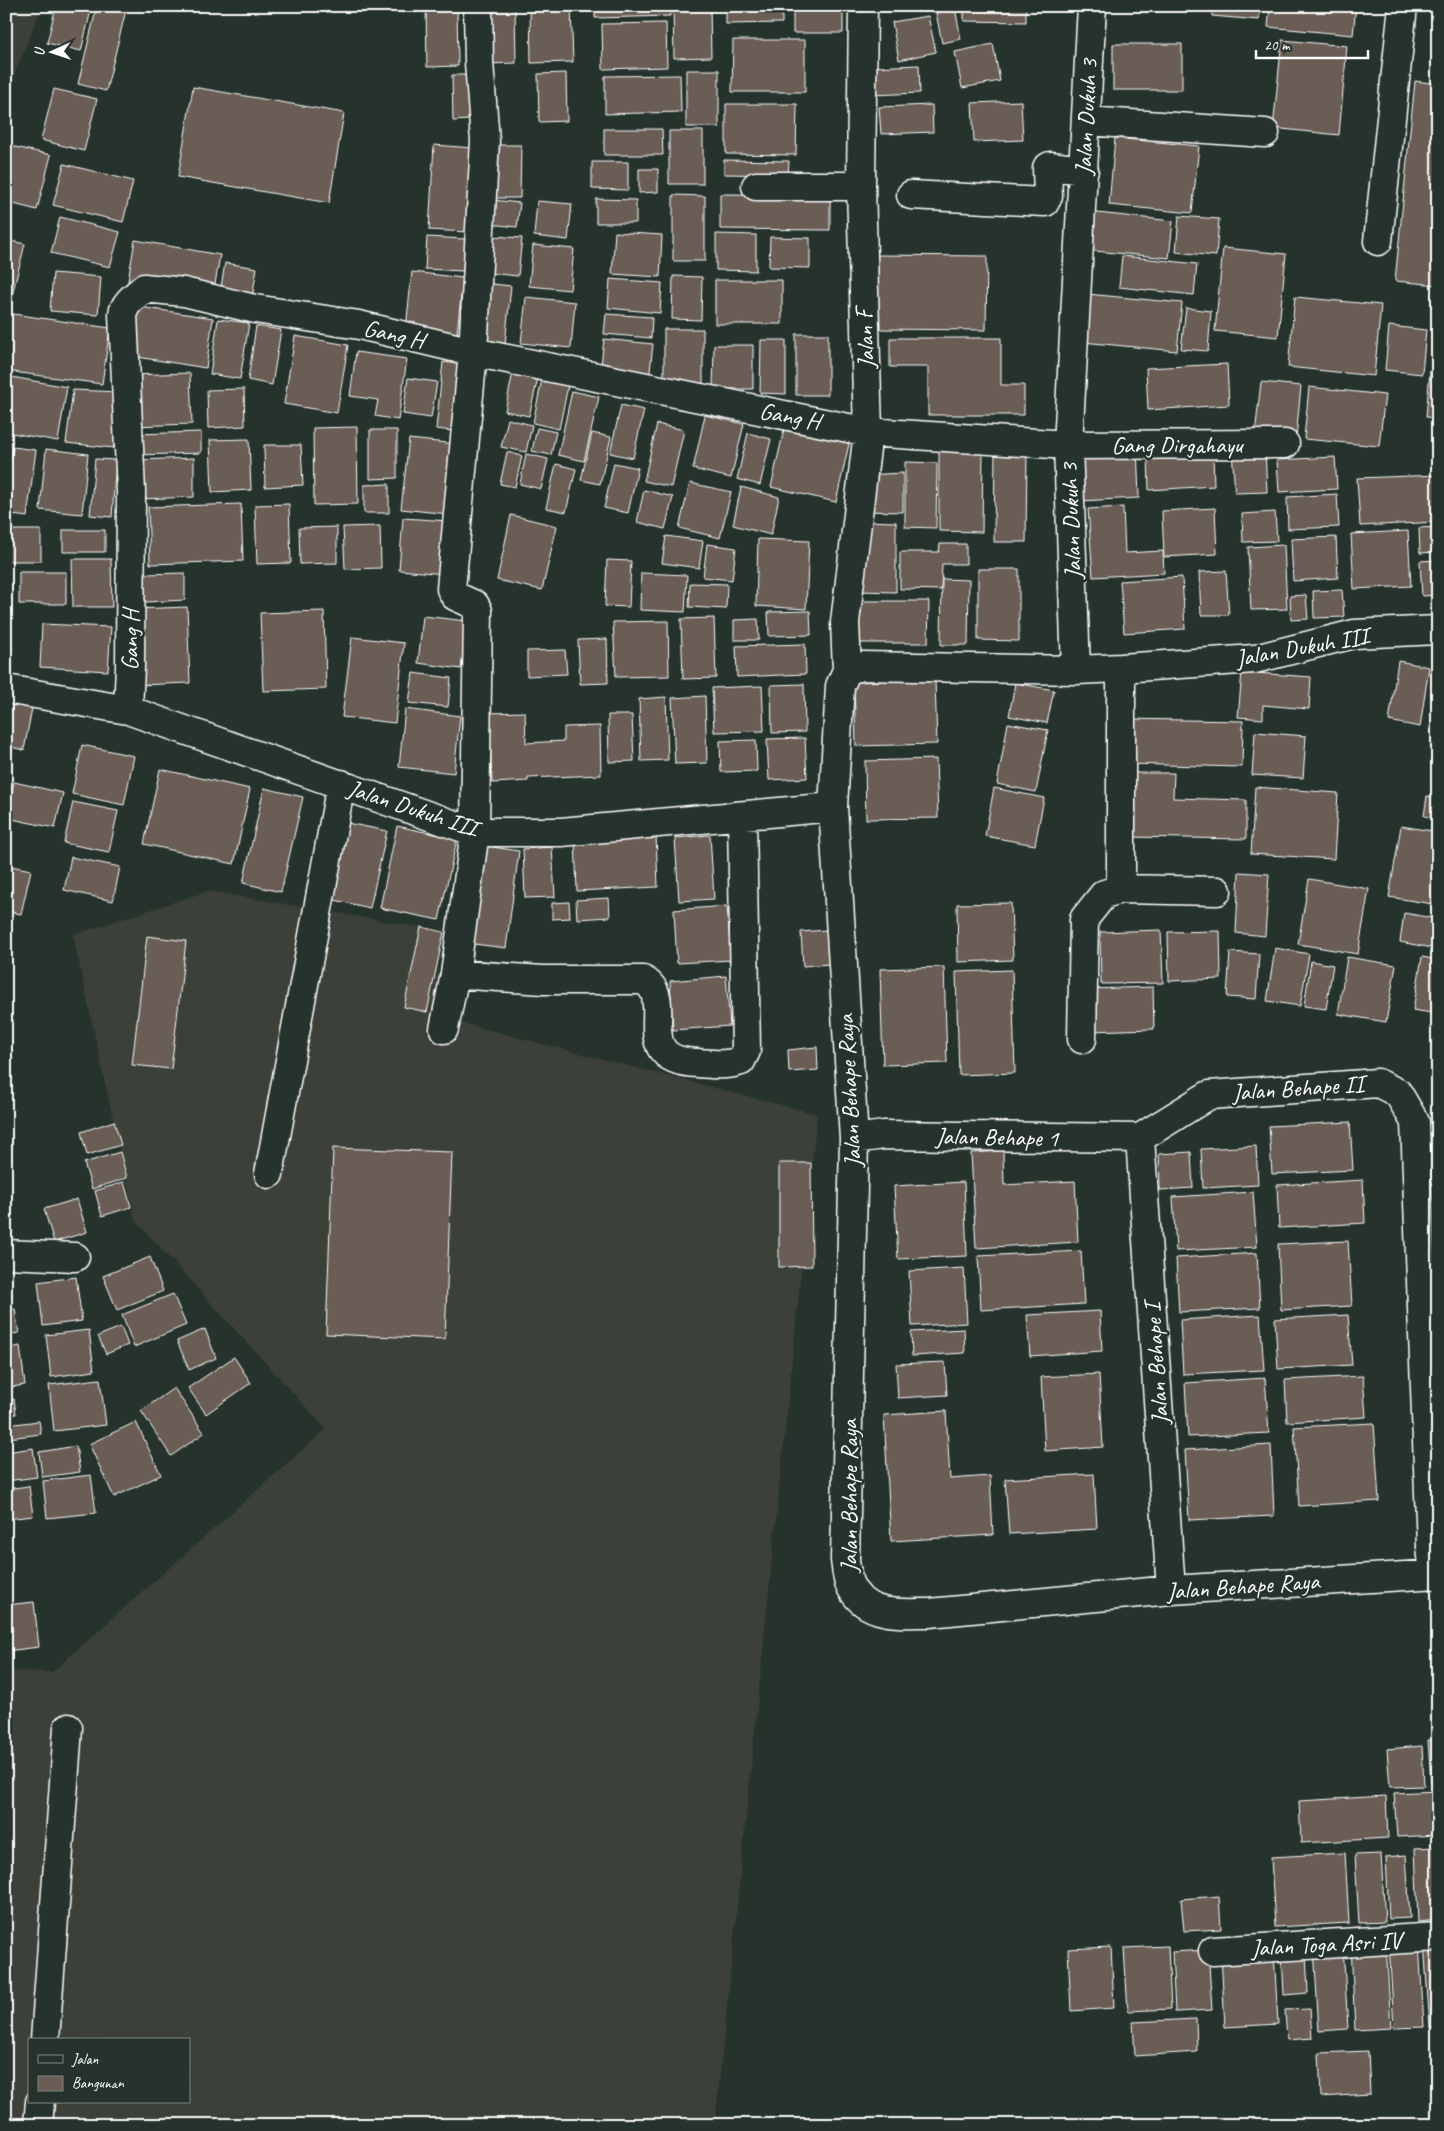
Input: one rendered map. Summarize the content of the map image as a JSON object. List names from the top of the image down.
{
  "streets": {
    "street": [
      "Jalan Dukuh 3",
      "Gang H",
      "Jalan F",
      "Gang Dirgahayu",
      "Jalan Dukuh III",
      "Jalan Behape II",
      "Jalan Behape Raya",
      "Jalan Behape 1",
      "Jalan Behape I",
      "Jalan Toga Asri IV"
    ]
  },
  "crossings": [
    ["Jalan Dukuh 3", "Gang H"],
    ["Jalan Dukuh 3", "Gang Dirgahayu"],
    ["Jalan Dukuh 3", "Jalan Dukuh III"],
    ["Gang H", "Jalan F"],
    ["Gang H", "Gang Dirgahayu"],
    ["Gang H", "Jalan Dukuh III"],
    ["Jalan Dukuh III", "Jalan Behape Raya"],
    ["Jalan Behape II", "Jalan Behape Raya"],
    ["Jalan Behape II", "Jalan Behape 1"],
    ["Jalan Behape II", "Jalan Behape I"],
    ["Jalan Behape Raya", "Jalan Behape 1"],
    ["Jalan Behape Raya", "Jalan Behape I"],
    ["Jalan Behape 1", "Jalan Behape I"]
  ],
  "legend": ["Jalan", "Bangunan"],
  "scale_bar": "20 m",
  "north": "left"
}
